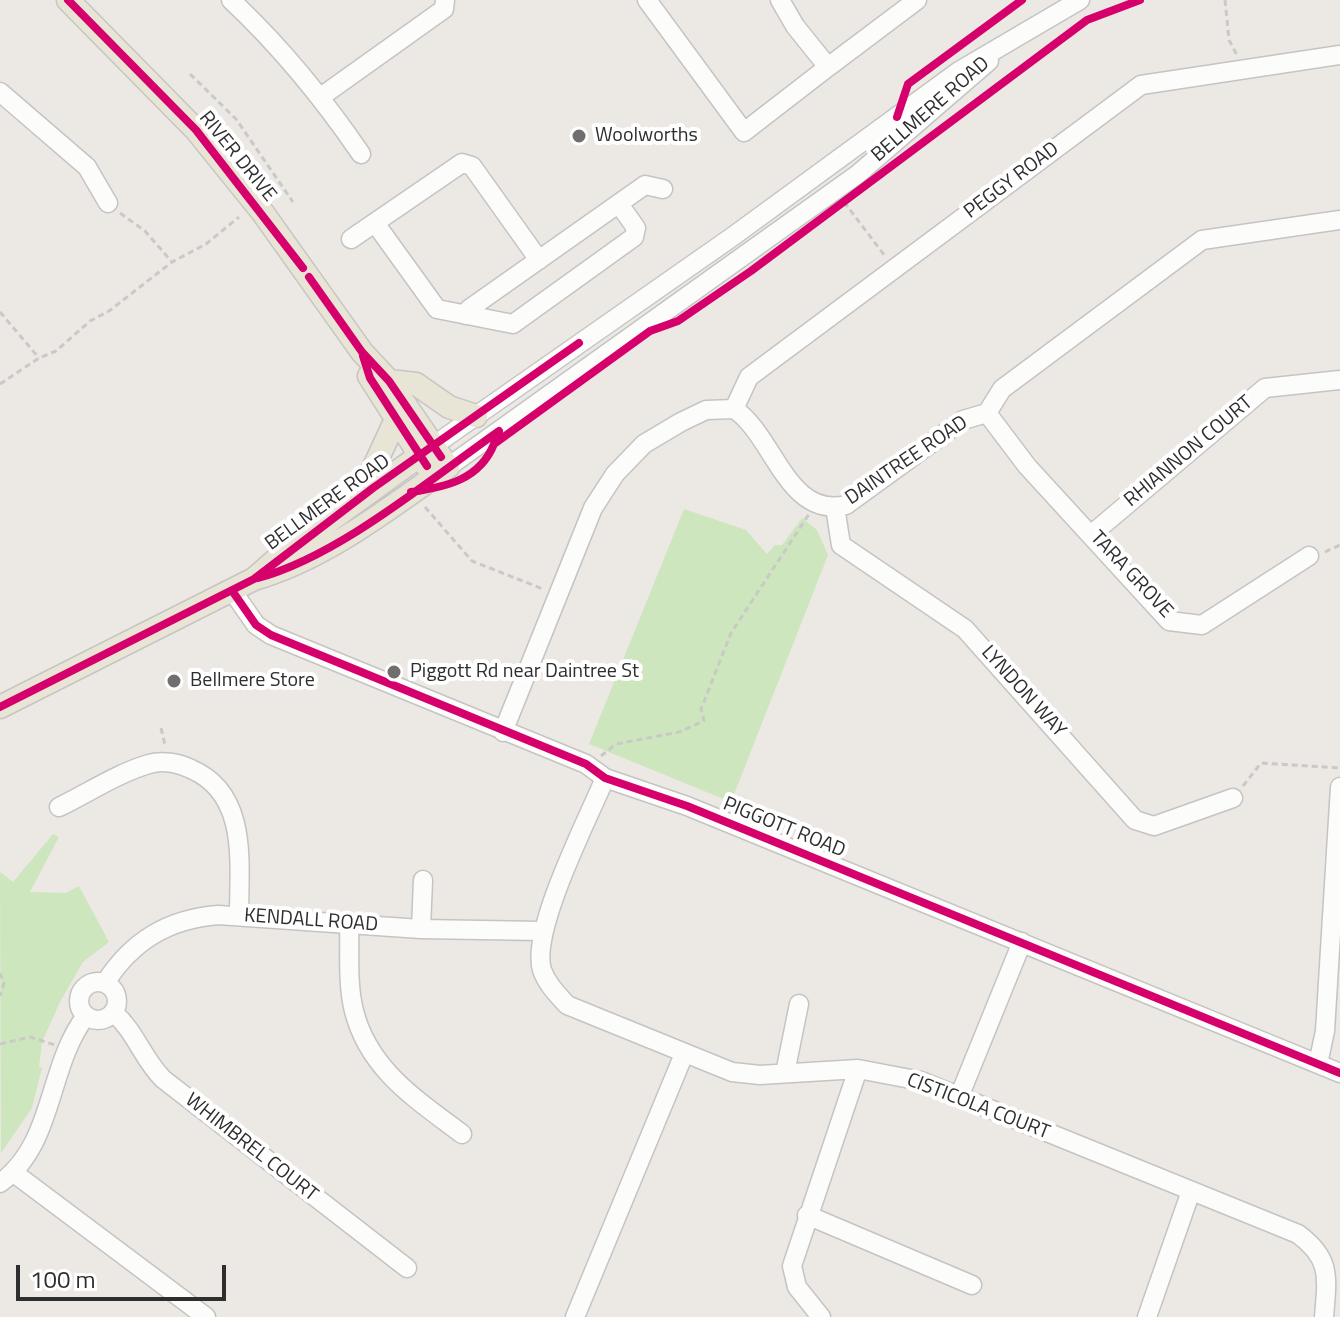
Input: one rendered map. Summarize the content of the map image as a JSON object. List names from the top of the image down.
{
  "streets": {
    "main road": ["BELLMERE ROAD", "RIVER DRIVE"],
    "street": [
      "PEGGY ROAD",
      "RHIANNON COURT",
      "DAINTREE ROAD",
      "TARA GROVE",
      "LYNDON WAY",
      "PIGGOTT ROAD",
      "KENDALL ROAD",
      "CISTICOLA COURT",
      "WHIMBREL COURT"
    ]
  },
  "crossings": [
    ["BELLMERE ROAD", "RIVER DRIVE"],
    ["BELLMERE ROAD", "PIGGOTT ROAD"],
    ["RHIANNON COURT", "TARA GROVE"],
    ["DAINTREE ROAD", "TARA GROVE"],
    ["DAINTREE ROAD", "LYNDON WAY"],
    ["PIGGOTT ROAD", "CISTICOLA COURT"],
    ["KENDALL ROAD", "CISTICOLA COURT"],
    ["KENDALL ROAD", "WHIMBREL COURT"]
  ],
  "places": ["Woolworths", "Piggott Rd near Daintree St", "Bellmere Store"],
  "scale_bar": "100 m"
}
